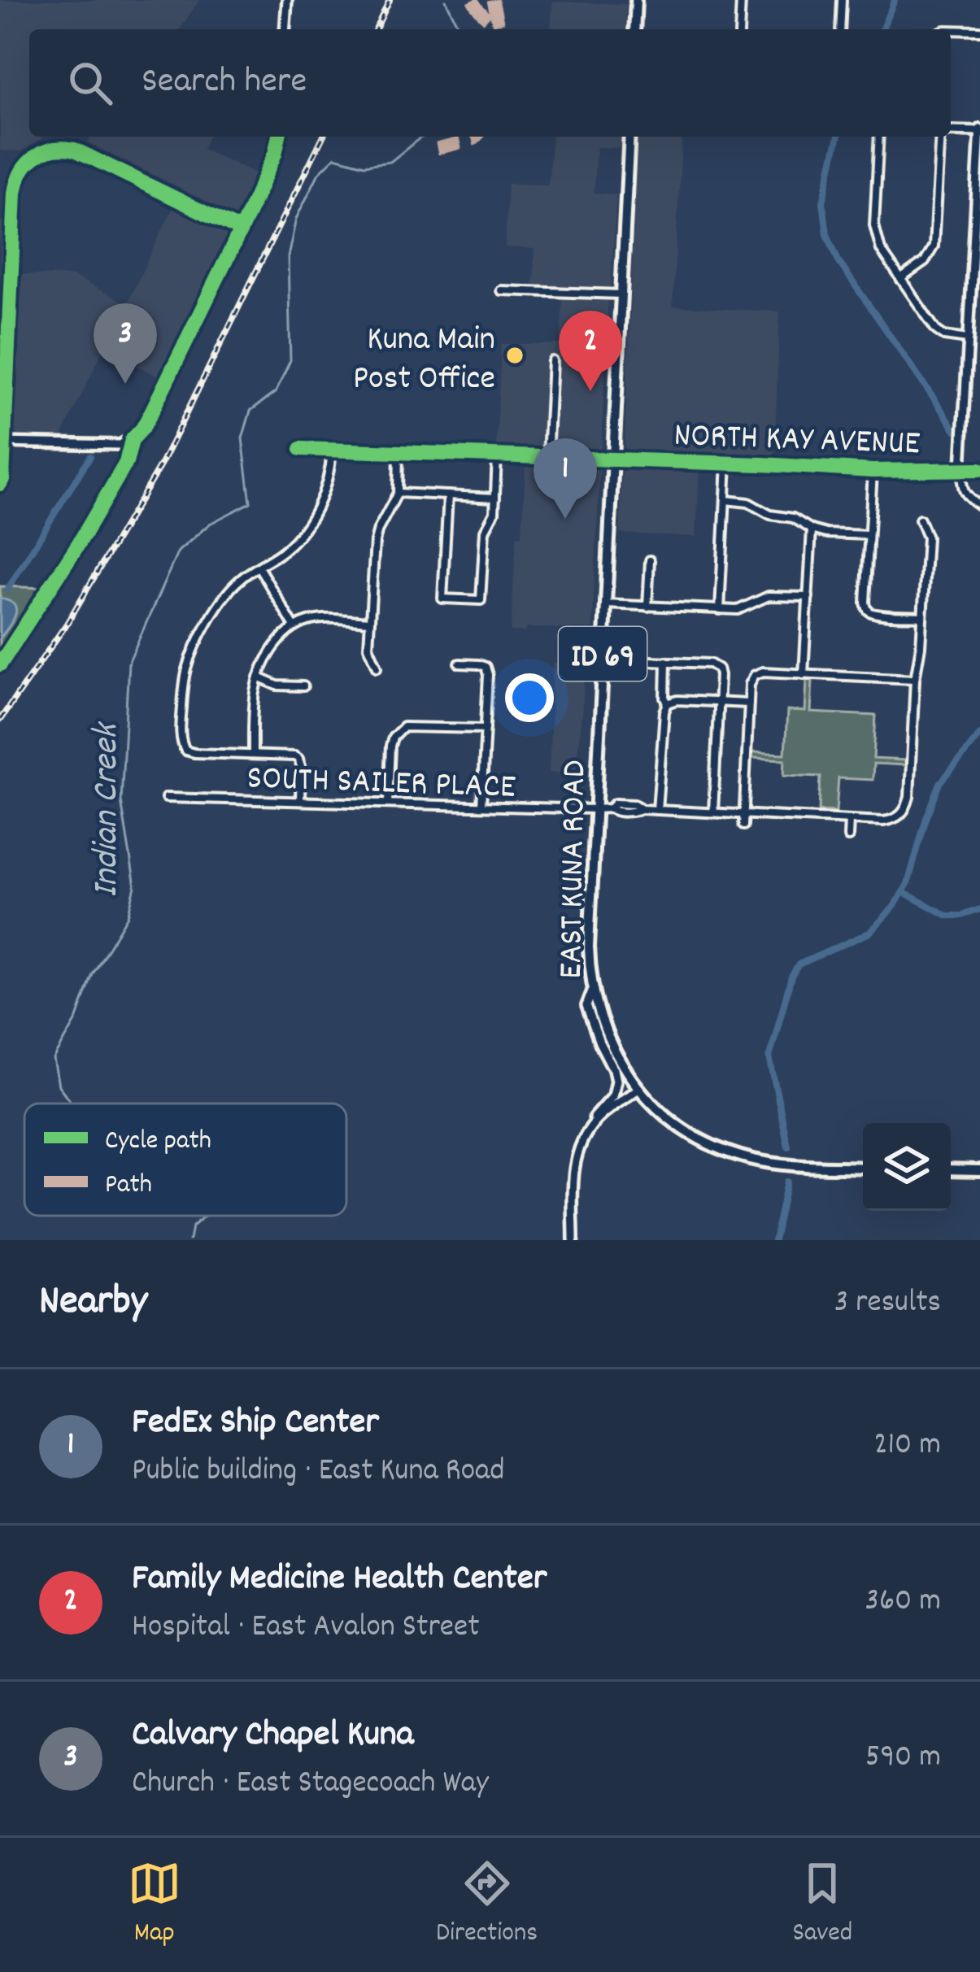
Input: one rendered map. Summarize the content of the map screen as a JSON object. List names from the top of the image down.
{
  "streets": {
    "main road": ["ID 69", "EAST KUNA ROAD"],
    "street": ["NORTH KAY AVENUE", "SOUTH SAILER PLACE"]
  },
  "crossings": [
    ["NORTH KAY AVENUE", "ID 69"],
    ["NORTH KAY AVENUE", "EAST KUNA ROAD"],
    ["ID 69", "EAST KUNA ROAD"],
    ["SOUTH SAILER PLACE", "EAST KUNA ROAD"]
  ],
  "water": ["Indian Creek"],
  "places": ["Kuna Main Post Office"],
  "legend": ["Cycle path", "Path"],
  "page": {
    "search": "Search here",
    "pins": ["3", "2", "1"],
    "heading": ["Nearby", "3 results"],
    "list": [
      {
        "mark": "1",
        "name": "FedEx Ship Center",
        "note": "Public building · East Kuna Road",
        "value": "210 m"
      },
      {
        "mark": "2",
        "name": "Family Medicine Health Center",
        "note": "Hospital · East Avalon Street",
        "value": "360 m"
      },
      {
        "mark": "3",
        "name": "Calvary Chapel Kuna",
        "note": "Church · East Stagecoach Way",
        "value": "590 m"
      }
    ],
    "nav": ["Map", "Directions", "Saved"]
  }
}
